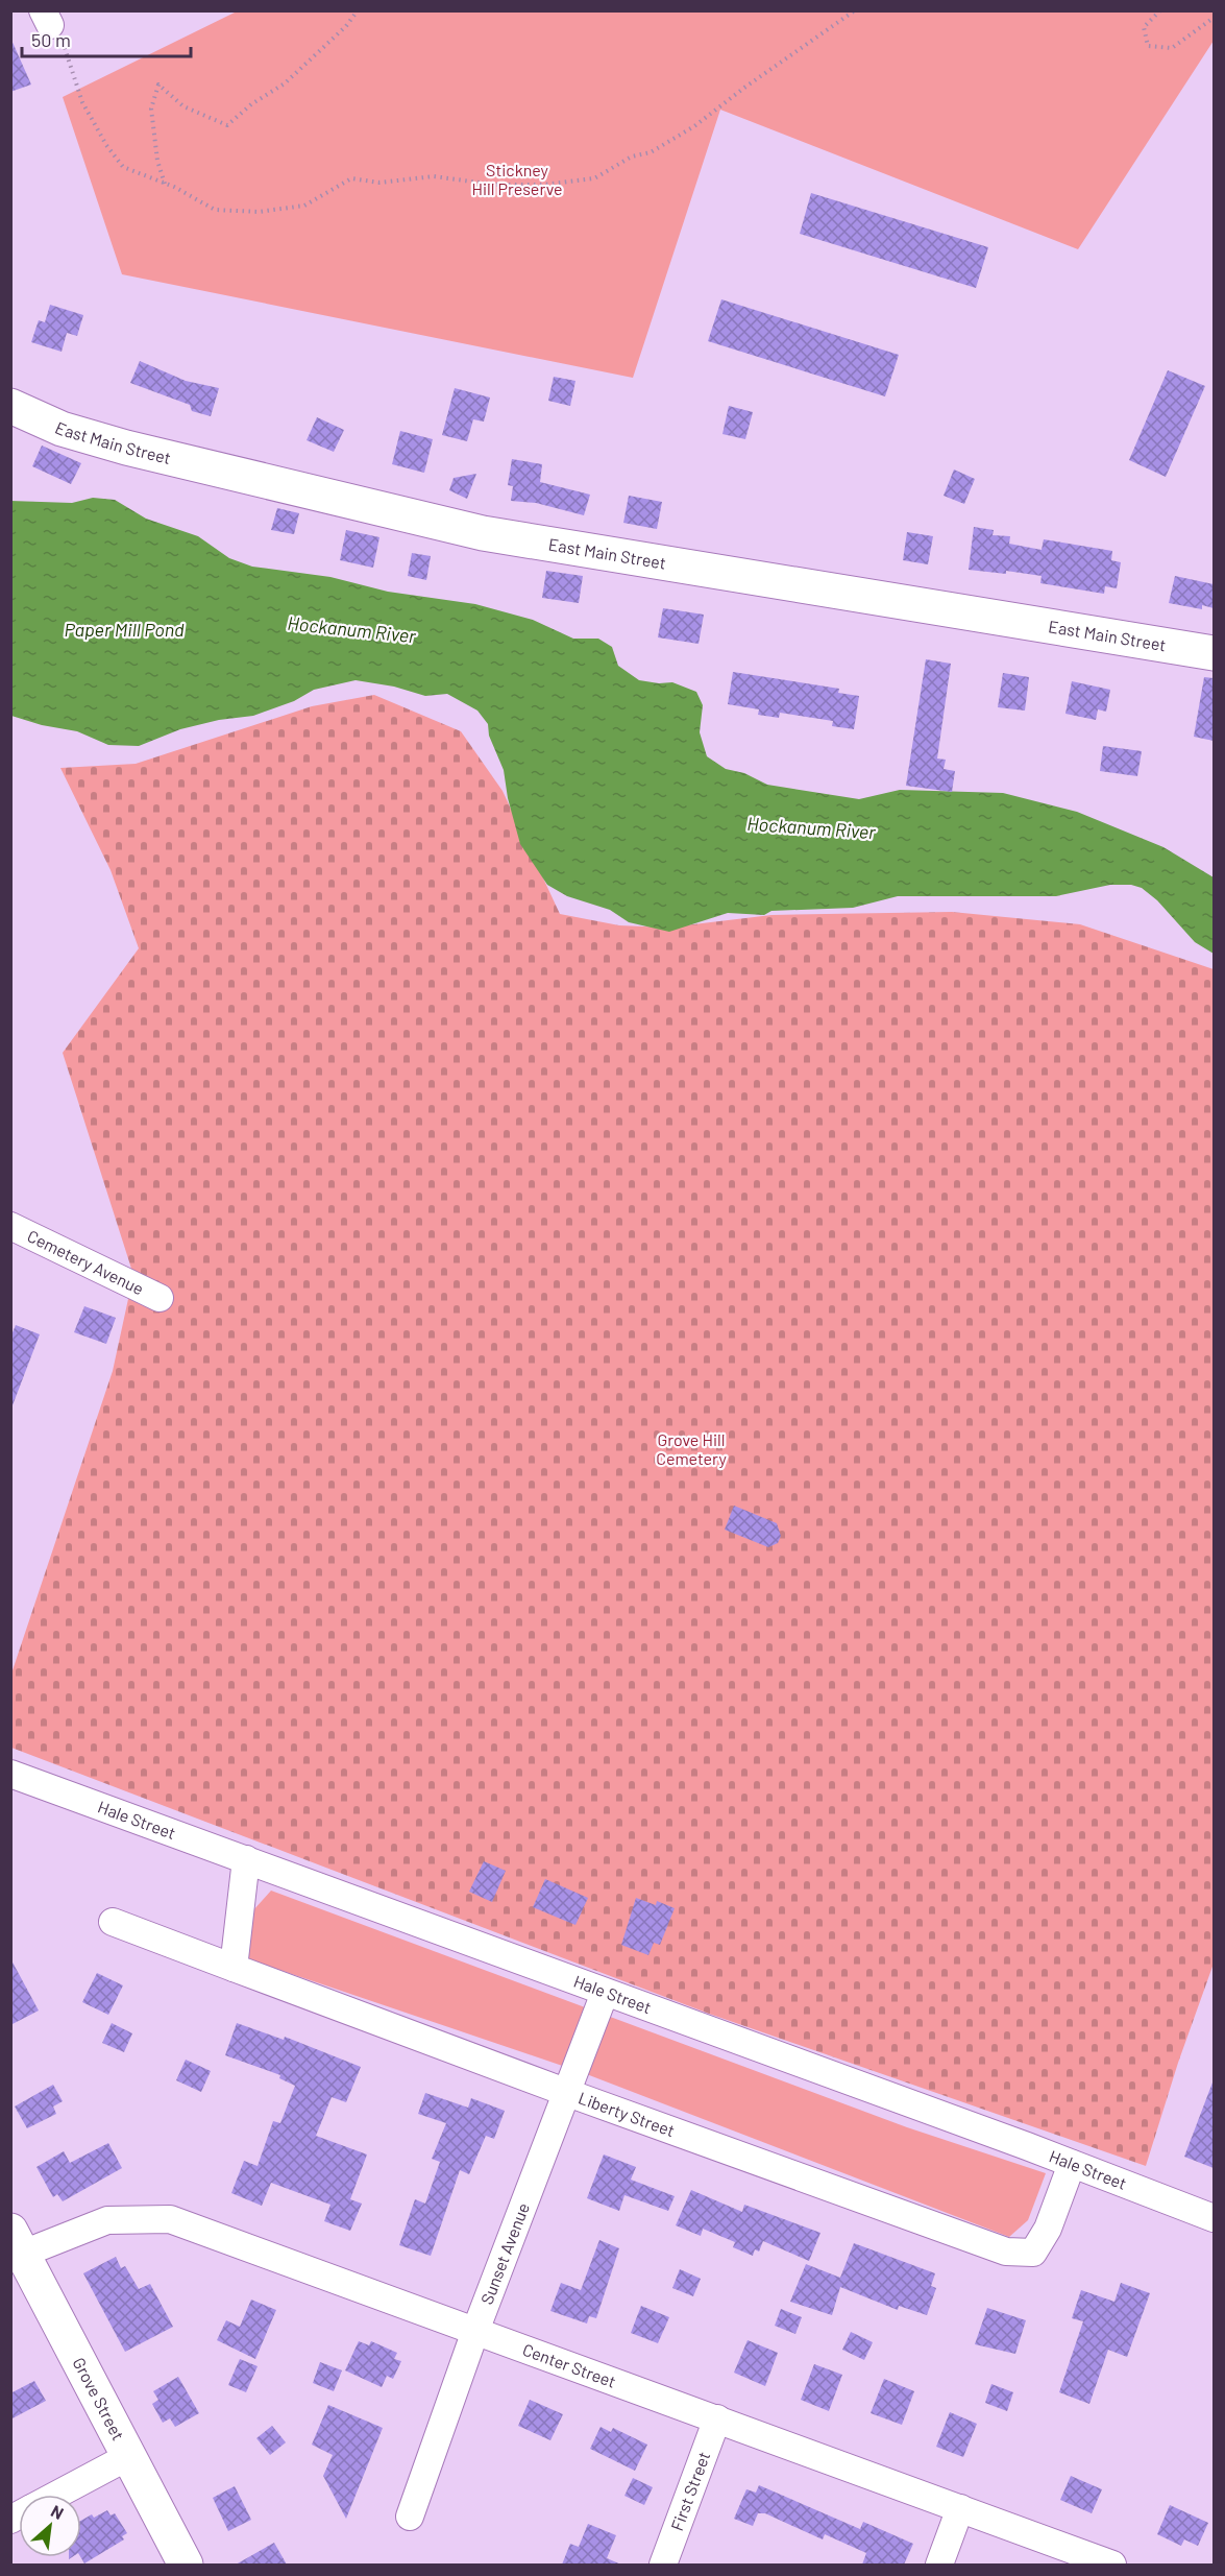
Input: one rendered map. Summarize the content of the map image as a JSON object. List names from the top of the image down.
{
  "streets": {
    "main road": ["East Main Street", "Grove Street"],
    "street": [
      "Cemetery Avenue",
      "Hale Street",
      "Liberty Street",
      "Sunset Avenue",
      "Center Street",
      "First Street"
    ]
  },
  "crossings": [
    ["Hale Street", "Liberty Street"],
    ["Hale Street", "Sunset Avenue"],
    ["Liberty Street", "Sunset Avenue"],
    ["Sunset Avenue", "Center Street"],
    ["Center Street", "Grove Street"],
    ["Center Street", "First Street"]
  ],
  "water": ["Paper Mill Pond", "Hockanum River"],
  "parks": ["Stickney Hill Preserve", "Grove Hill Cemetery"],
  "scale_bar": "50 m",
  "north": "top right"
}
